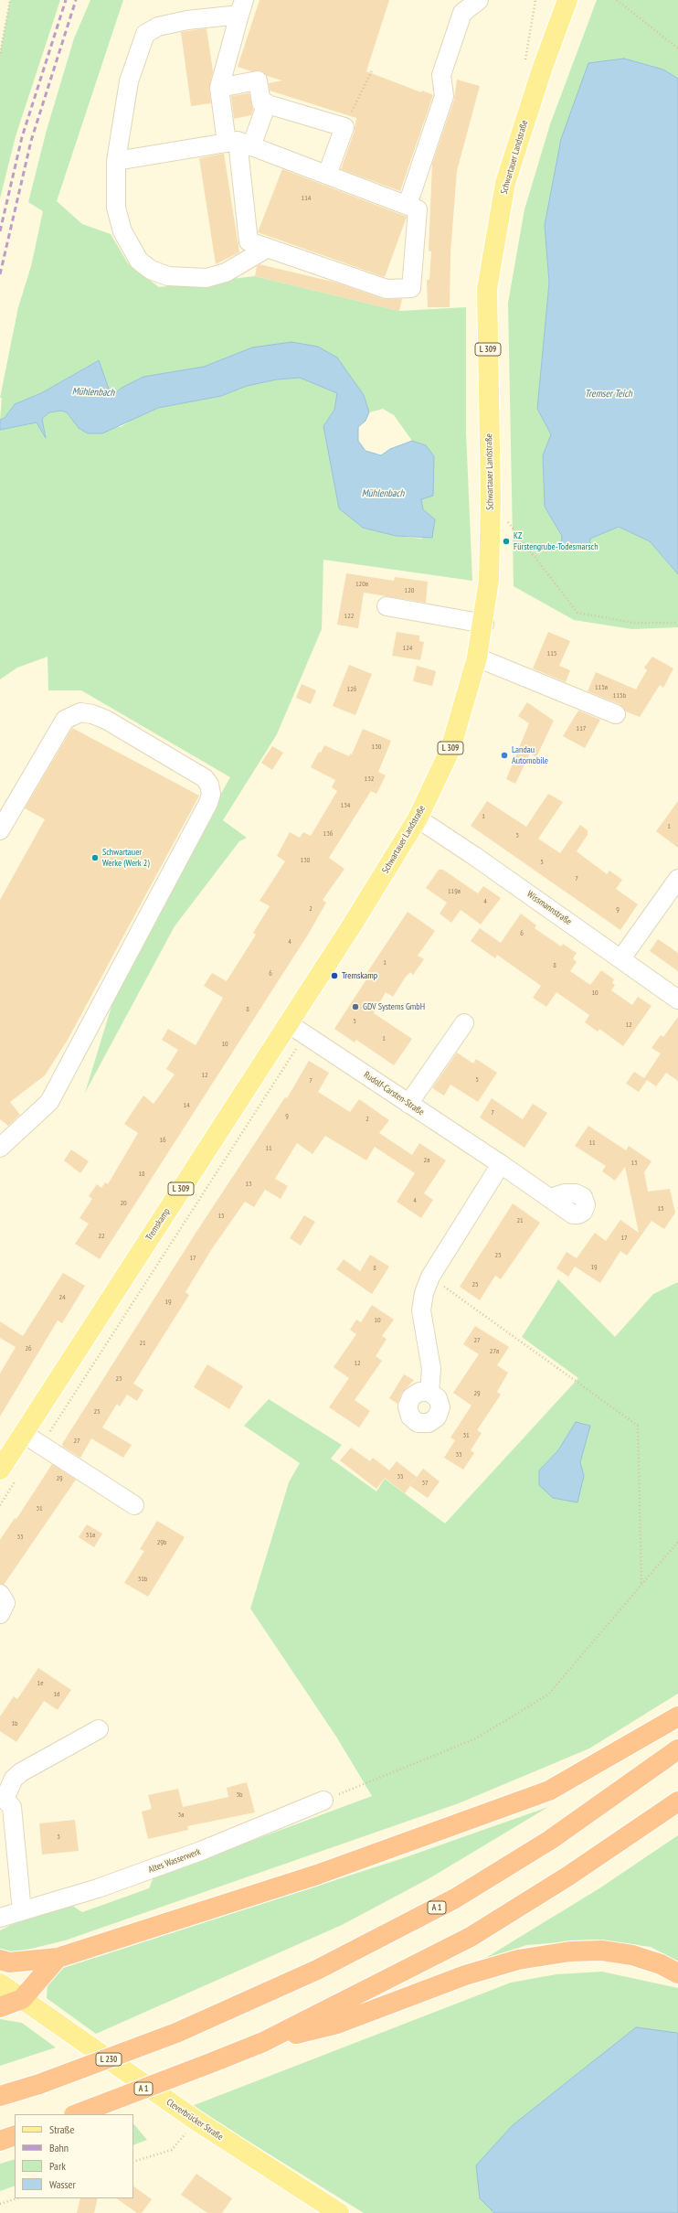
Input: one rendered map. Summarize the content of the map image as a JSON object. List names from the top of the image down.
{
  "streets": {
    "highway": ["A 1"],
    "main road": [
      "Schwartauer Landstraße",
      "L 309",
      "Tremskamp",
      "L 230",
      "Cleverbrücker Straße"
    ],
    "street": ["Wissmannstraße", "Rudolf-Carsten-Straße", "Altes Wasserwerk"]
  },
  "crossings": [
    ["Schwartauer Landstraße", "Wissmannstraße"],
    ["Schwartauer Landstraße", "Tremskamp"],
    ["Rudolf-Carsten-Straße", "Tremskamp"]
  ],
  "water": ["Mühlenbach", "Tremser Teich"],
  "places": [
    "KZ Fürstengrube-Todesmarsch",
    "Landau Automobile",
    "Schwartauer Werke (Werk 2)",
    "Tremskamp",
    "GDV Systems GmbH"
  ],
  "house_numbers": [
    "114",
    "120a",
    "120",
    "122",
    "124",
    "115",
    "115a",
    "126",
    "115b",
    "117",
    "130",
    "132",
    "134",
    "1",
    "1",
    "136",
    "3",
    "138",
    "5",
    "7",
    "119a",
    "4",
    "2",
    "9",
    "6",
    "4",
    "1",
    "8",
    "6",
    "10",
    "8",
    "5",
    "12",
    "1",
    "10",
    "12",
    "5",
    "7",
    "14",
    "7",
    "9",
    "2",
    "16",
    "11",
    "11",
    "2a",
    "13",
    "18",
    "13",
    "4",
    "20",
    "15",
    "15",
    "21",
    "22",
    "17",
    "23",
    "17",
    "19",
    "8",
    "25",
    "24",
    "19",
    "10",
    "27",
    "21",
    "26",
    "27a",
    "12",
    "23",
    "29",
    "25",
    "31",
    "27",
    "33",
    "35",
    "29",
    "37",
    "31",
    "31a",
    "33",
    "29b",
    "31b",
    "1e",
    "1d",
    "1b",
    "3b",
    "3a",
    "3"
  ],
  "legend": [
    "Straße",
    "Bahn",
    "Park",
    "Wasser"
  ]
}
